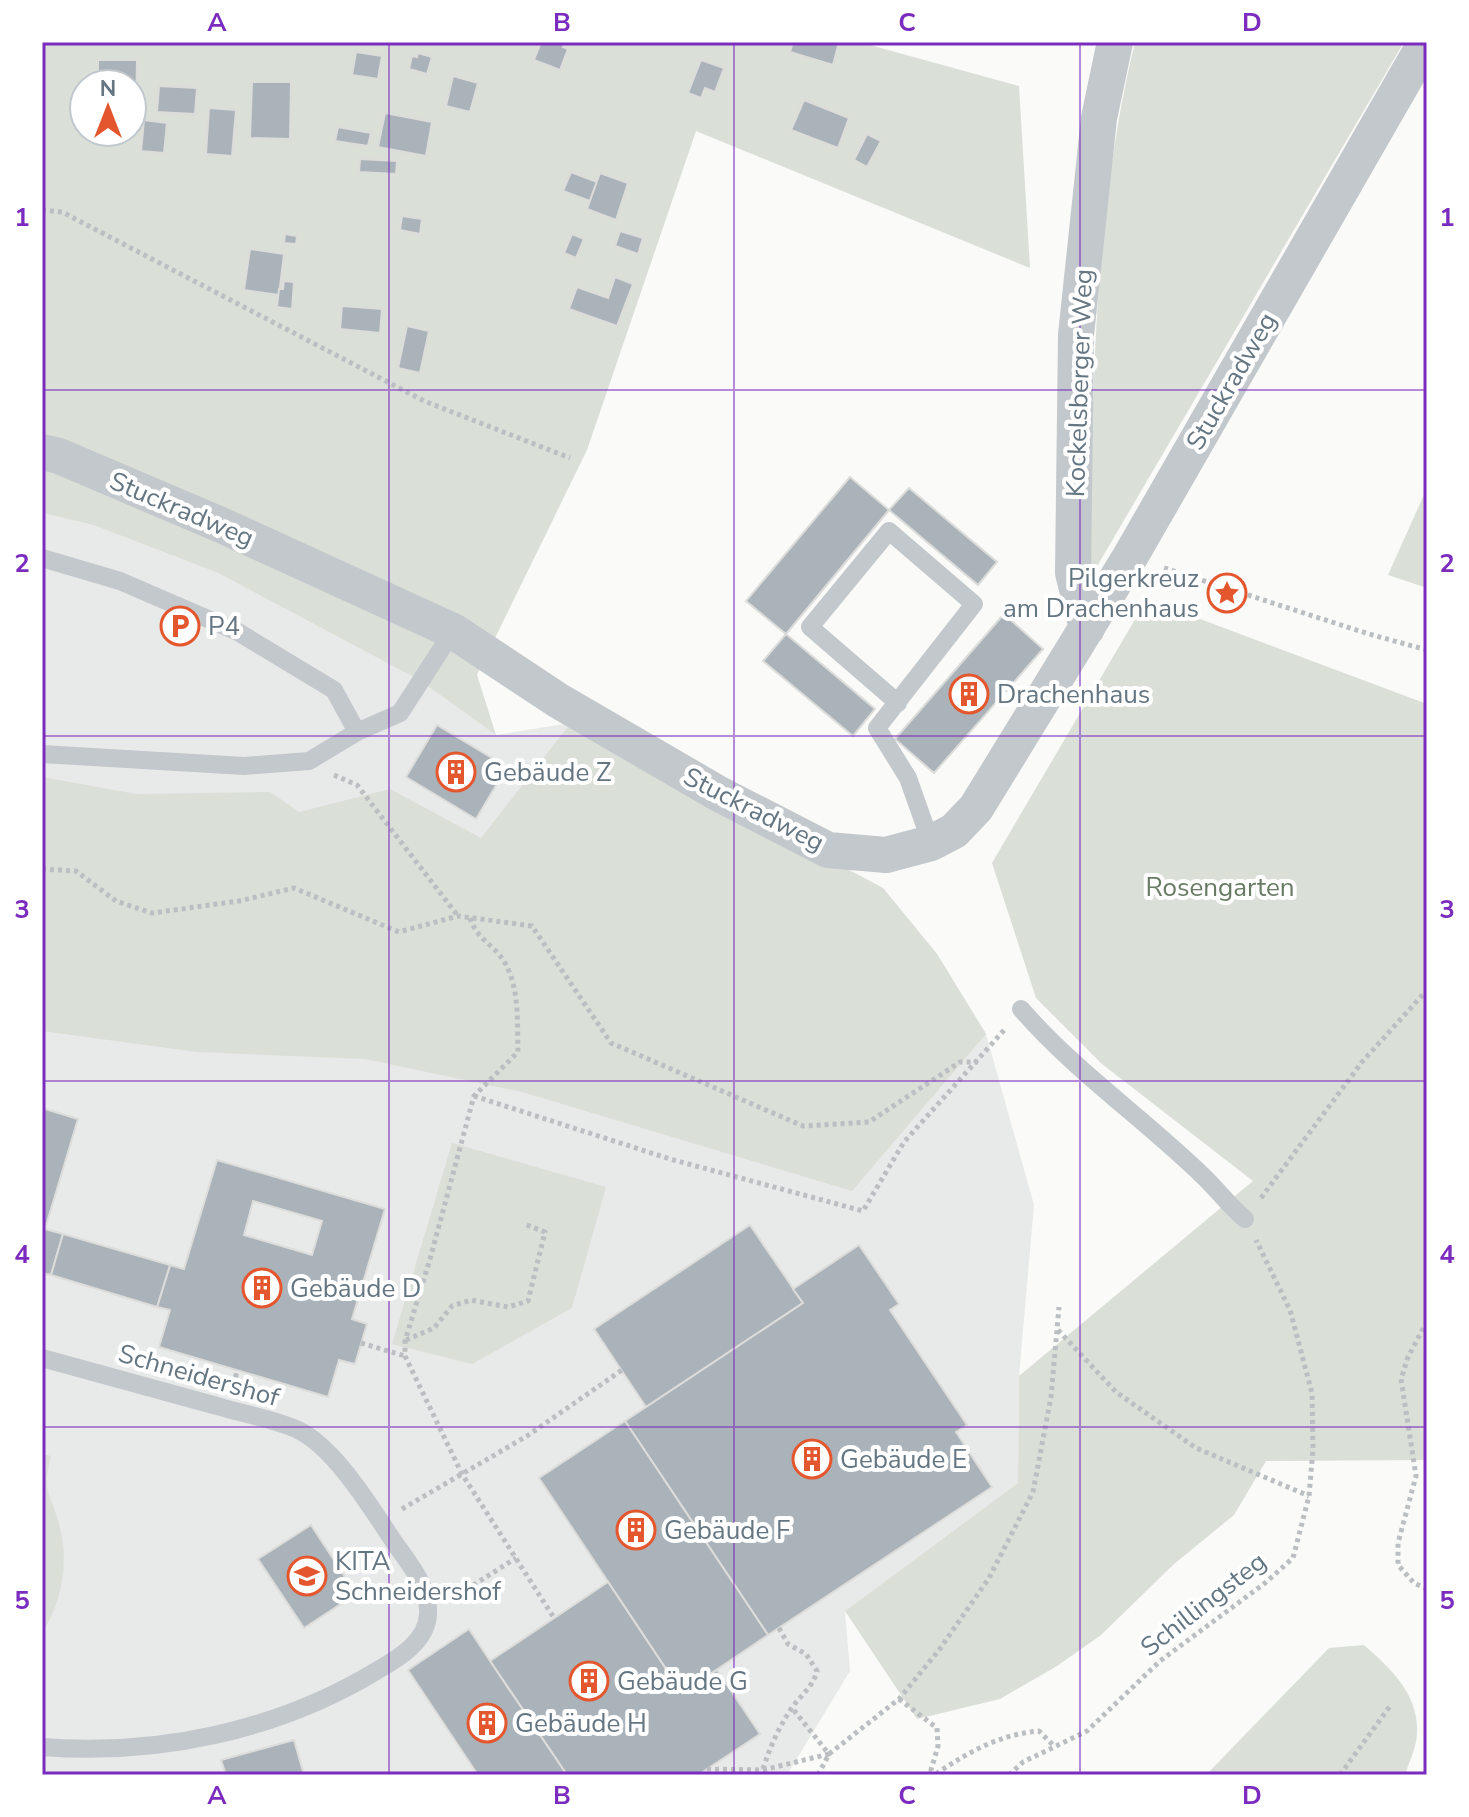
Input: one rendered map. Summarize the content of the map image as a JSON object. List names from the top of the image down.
{
  "streets": {
    "street": ["Stuckradweg", "Kockelsberger Weg"],
    "lane": ["Schneidershof"],
    "path": ["Schillingsteg"]
  },
  "crossings": [
    ["Stuckradweg", "Kockelsberger Weg"]
  ],
  "parks": ["Rosengarten"],
  "places": {
    "place": ["Pilgerkreuz am Drachenhaus"],
    "parking": ["P4"],
    "building": [
      "Drachenhaus",
      "Gebäude Z",
      "Gebäude D",
      "Gebäude E",
      "Gebäude F",
      "Gebäude G",
      "Gebäude H"
    ],
    "school or university": ["KITA Schneidershof"]
  },
  "north": "top",
  "grid": {
    "columns": [
      "A",
      "B",
      "C",
      "D"
    ],
    "rows": [
      "1",
      "2",
      "3",
      "4",
      "5"
    ]
  }
}
